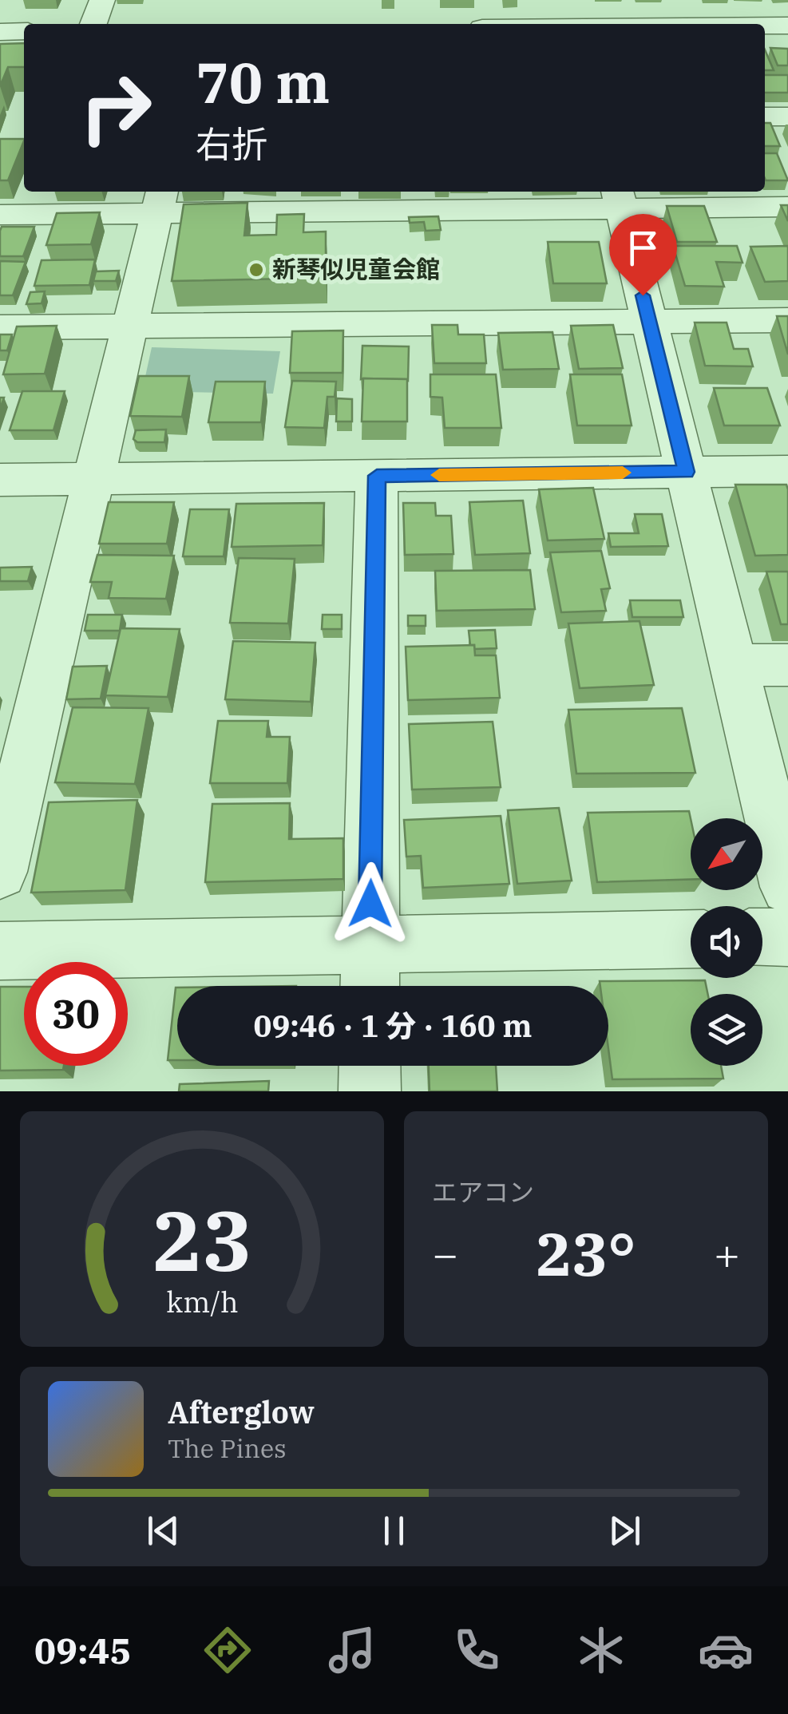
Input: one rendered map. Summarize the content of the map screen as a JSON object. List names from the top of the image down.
{
  "places": ["新琴似児童会館"],
  "north": "bottom left",
  "page": {
    "turn": ["70 m", "右折"],
    "limit": "30",
    "trip": "09:46 · 1 分 · 160 m",
    "tile": "エアコン",
    "heat": ["−", "23°", "+"],
    "song": ["Afterglow", "The Pines"],
    "tabs": "09:45",
    "gauge": ["23", "km/h"]
  }
}
